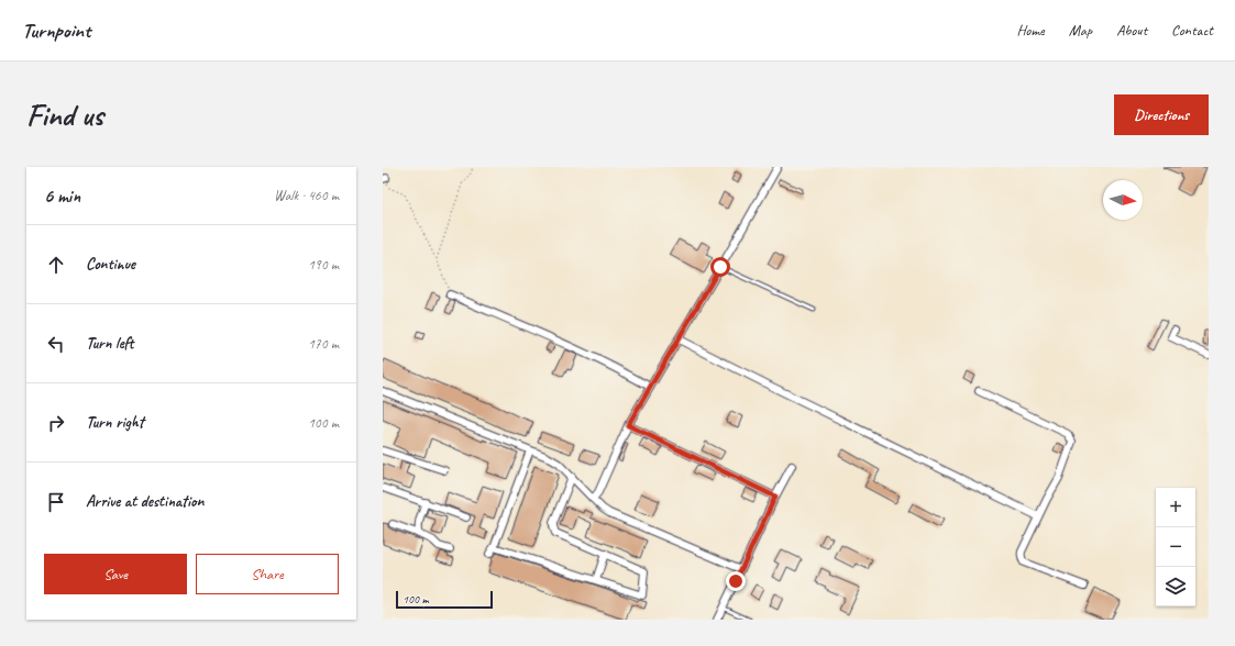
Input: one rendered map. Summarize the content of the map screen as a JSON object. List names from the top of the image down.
{
  "scale_bar": "100 m",
  "north": "right",
  "page": {
    "header": "Turnpoint",
    "nav": [
      "Home",
      "Map",
      "About",
      "Contact"
    ],
    "buttons": [
      "Directions",
      ["Save", "Share"]
    ],
    "title": "Find us",
    "heading": ["6 min", "Walk · 460 m"],
    "list": [
      ["Continue", "190 m"],
      ["Turn left", "170 m"],
      ["Turn right", "100 m"],
      "Arrive at destination"
    ],
    "map_buttons": ["+", "−"],
    "scale": "100 m"
  }
}
